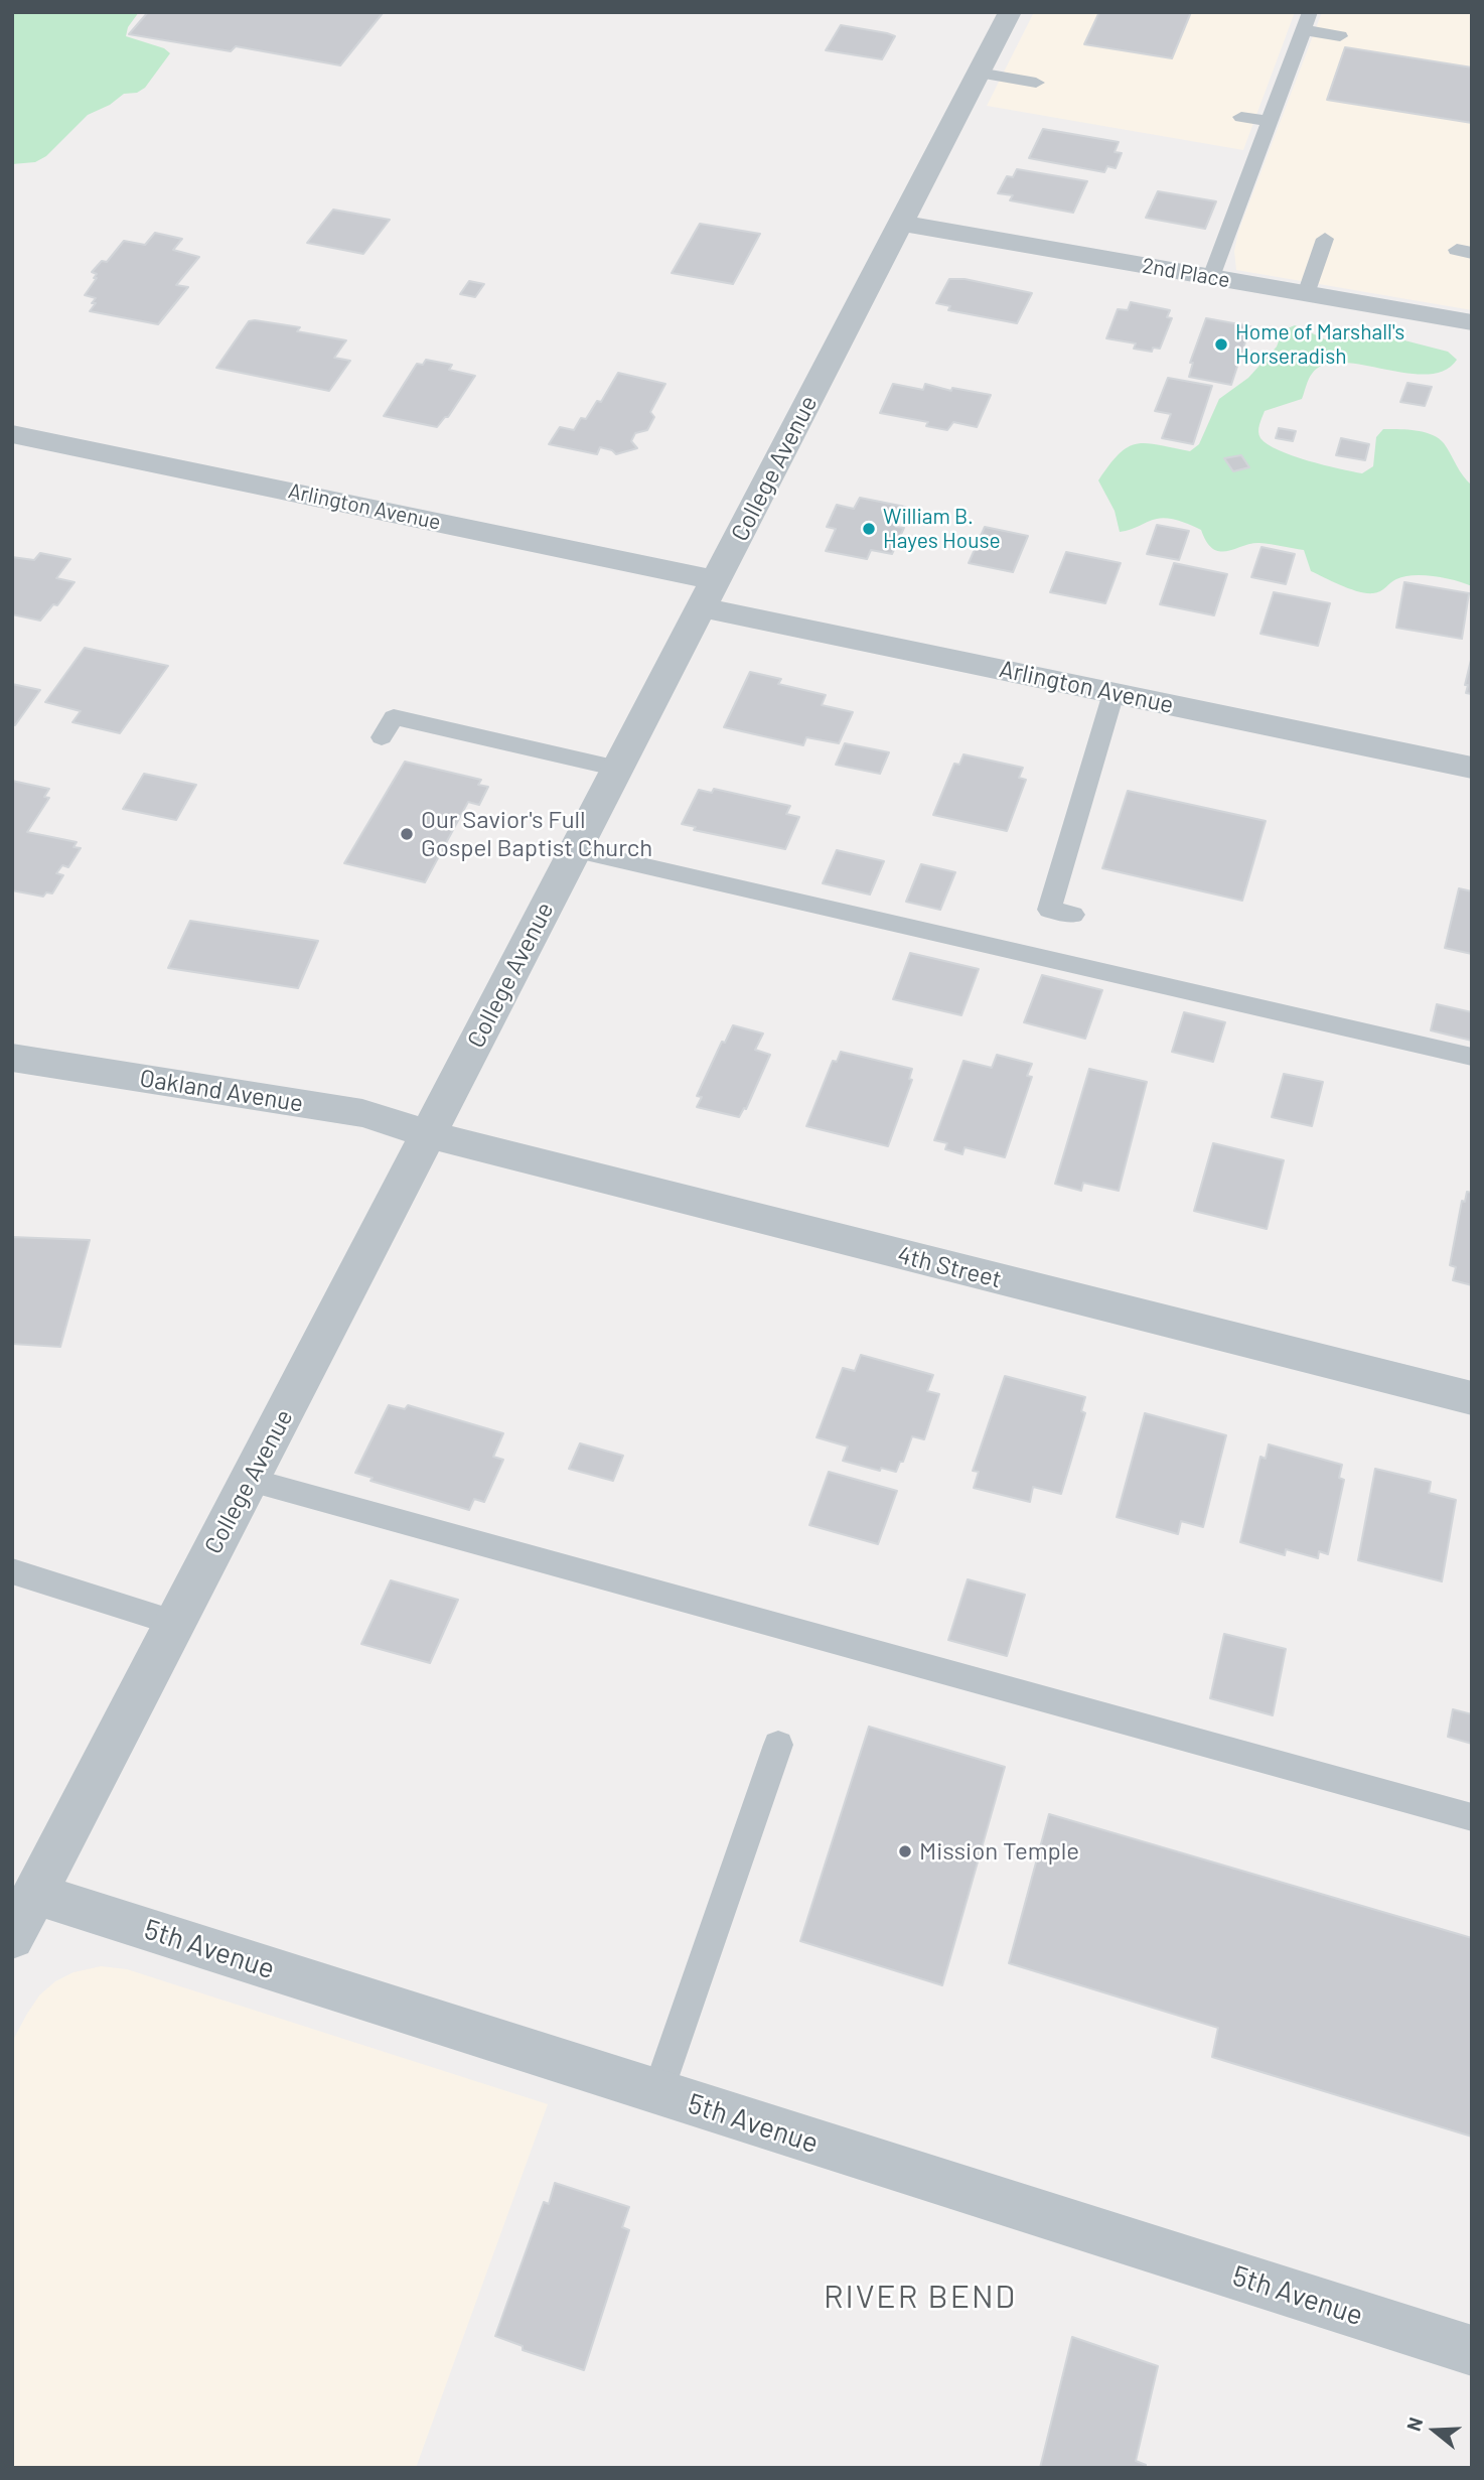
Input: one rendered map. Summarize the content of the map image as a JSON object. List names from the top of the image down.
{
  "streets": {
    "street": [
      "2nd Place",
      "College Avenue",
      "Arlington Avenue",
      "Oakland Avenue",
      "4th Street",
      "5th Avenue"
    ]
  },
  "crossings": [
    ["2nd Place", "College Avenue"],
    ["College Avenue", "Arlington Avenue"],
    ["College Avenue", "Oakland Avenue"],
    ["College Avenue", "4th Street"],
    ["College Avenue", "5th Avenue"],
    ["Oakland Avenue", "4th Street"]
  ],
  "districts": ["RIVER BEND"],
  "places": [
    "Home of Marshall's Horseradish",
    "William B. Hayes House",
    "Our Savior's Full Gospel Baptist Church",
    "Mission Temple"
  ],
  "north": "left"
}
